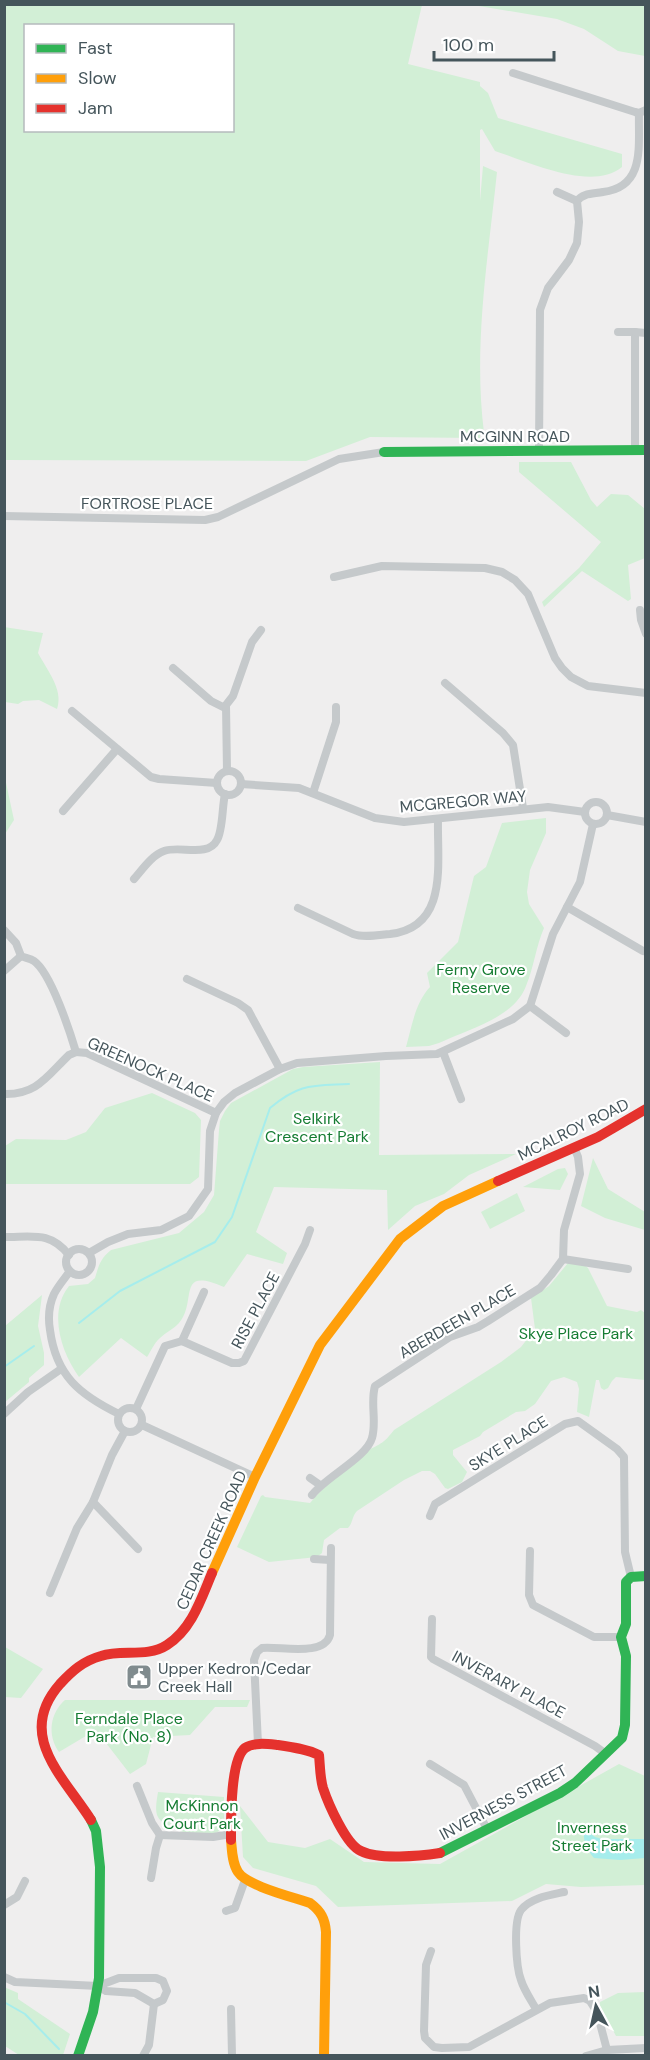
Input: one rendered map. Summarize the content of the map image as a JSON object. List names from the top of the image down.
{
  "streets": {
    "street": [
      "MCGINN ROAD",
      "FORTROSE PLACE",
      "MCGREGOR WAY",
      "GREENOCK PLACE",
      "MCALROY ROAD",
      "RISE PLACE",
      "ABERDEEN PLACE",
      "SKYE PLACE",
      "CEDAR CREEK ROAD",
      "INVERARY PLACE",
      "INVERNESS STREET"
    ]
  },
  "crossings": [
    ["MCGINN ROAD", "FORTROSE PLACE"],
    ["MCALROY ROAD", "CEDAR CREEK ROAD"],
    ["SKYE PLACE", "INVERNESS STREET"],
    ["INVERARY PLACE", "INVERNESS STREET"]
  ],
  "parks": [
    "Ferny Grove Reserve",
    "Selkirk Crescent Park",
    "Skye Place Park",
    "Ferndale Place Park (No. 8)",
    "McKinnon Court Park",
    "Inverness Street Park"
  ],
  "places": {
    "public building": ["Upper Kedron/Cedar Creek Hall"]
  },
  "legend": ["Fast", "Slow", "Jam"],
  "scale_bar": "100 m",
  "north": "top"
}
